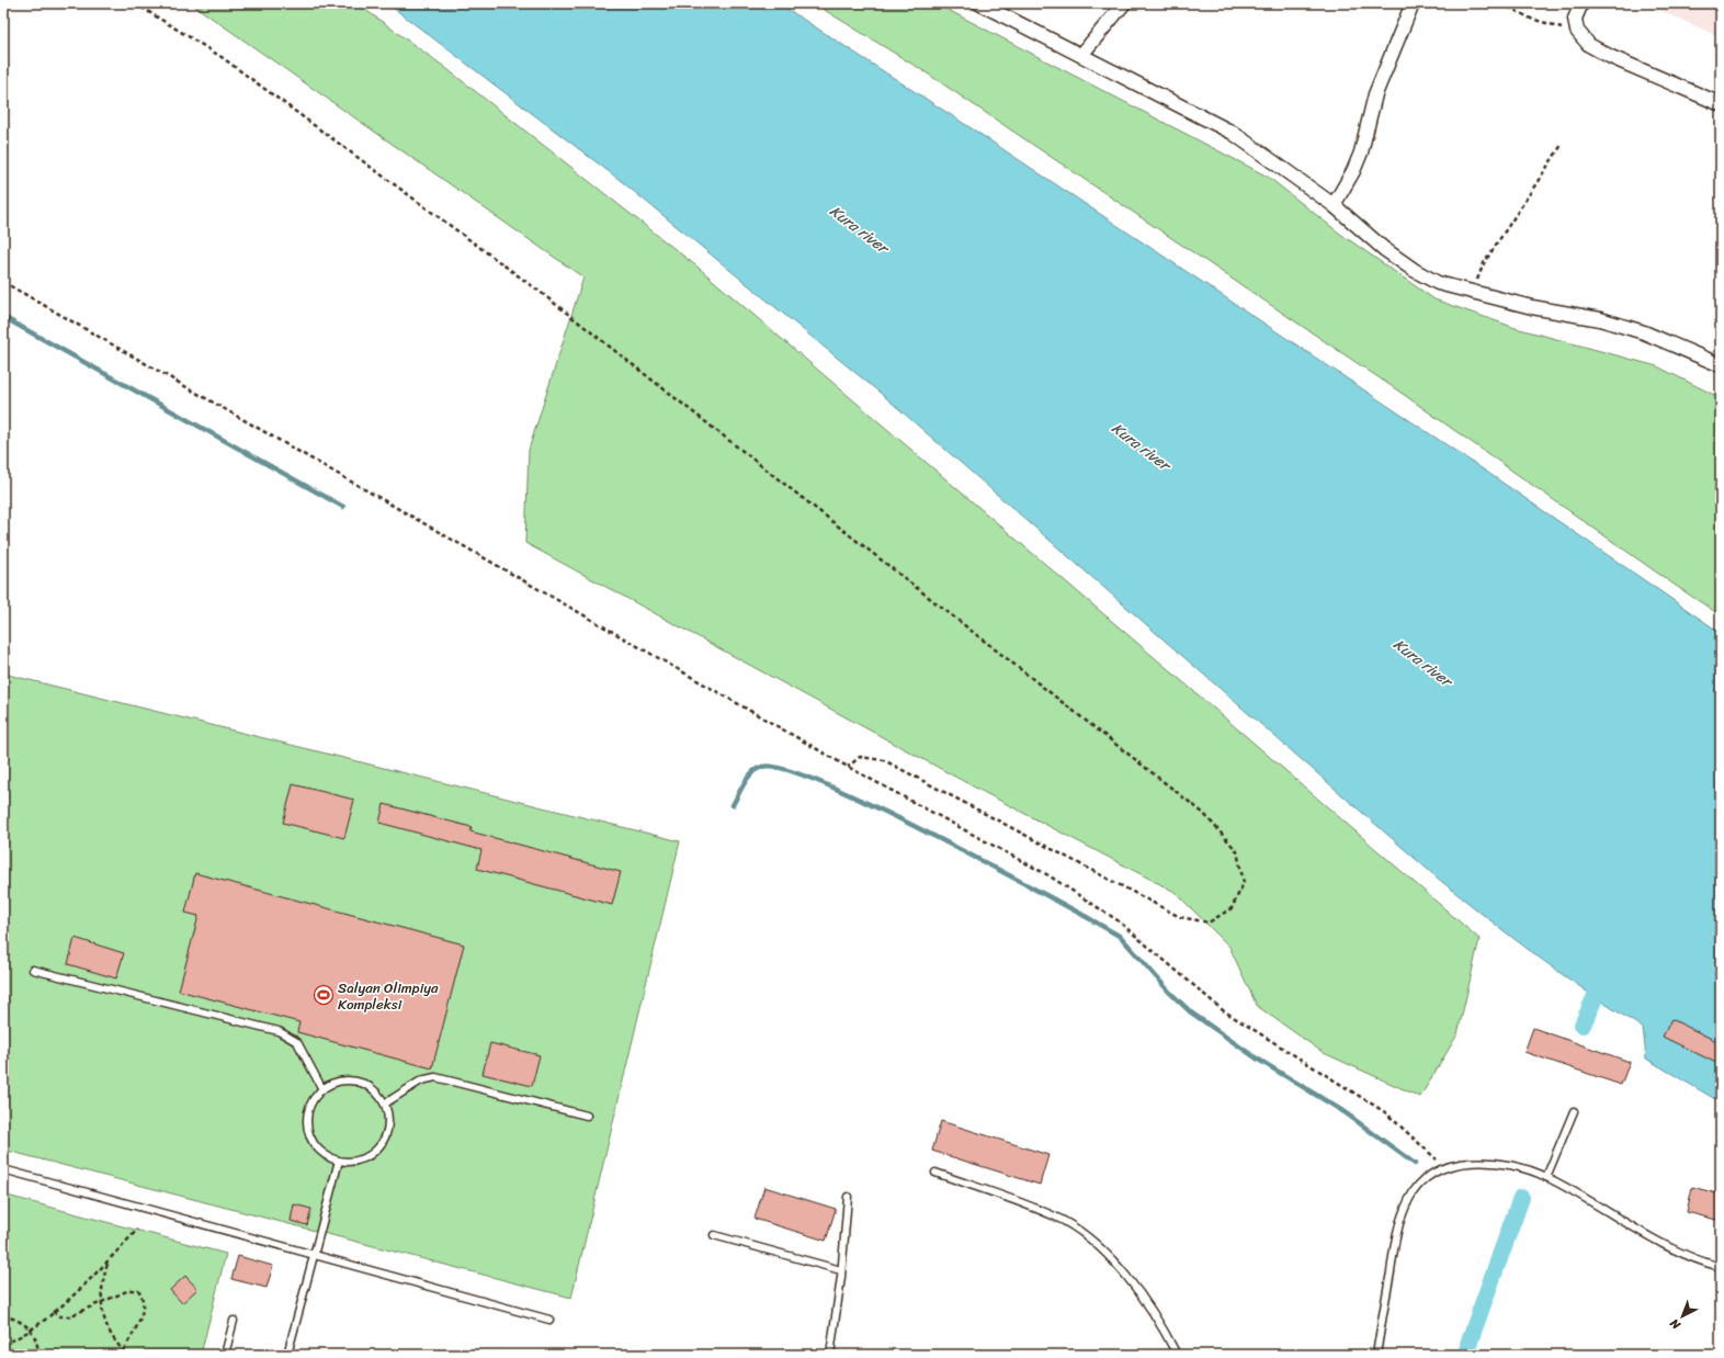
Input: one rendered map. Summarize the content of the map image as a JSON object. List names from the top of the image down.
{
  "water": ["Kura river"],
  "places": {
    "sports": ["Salyan Olimpiya Kompleksi"]
  },
  "north": "bottom left"
}
